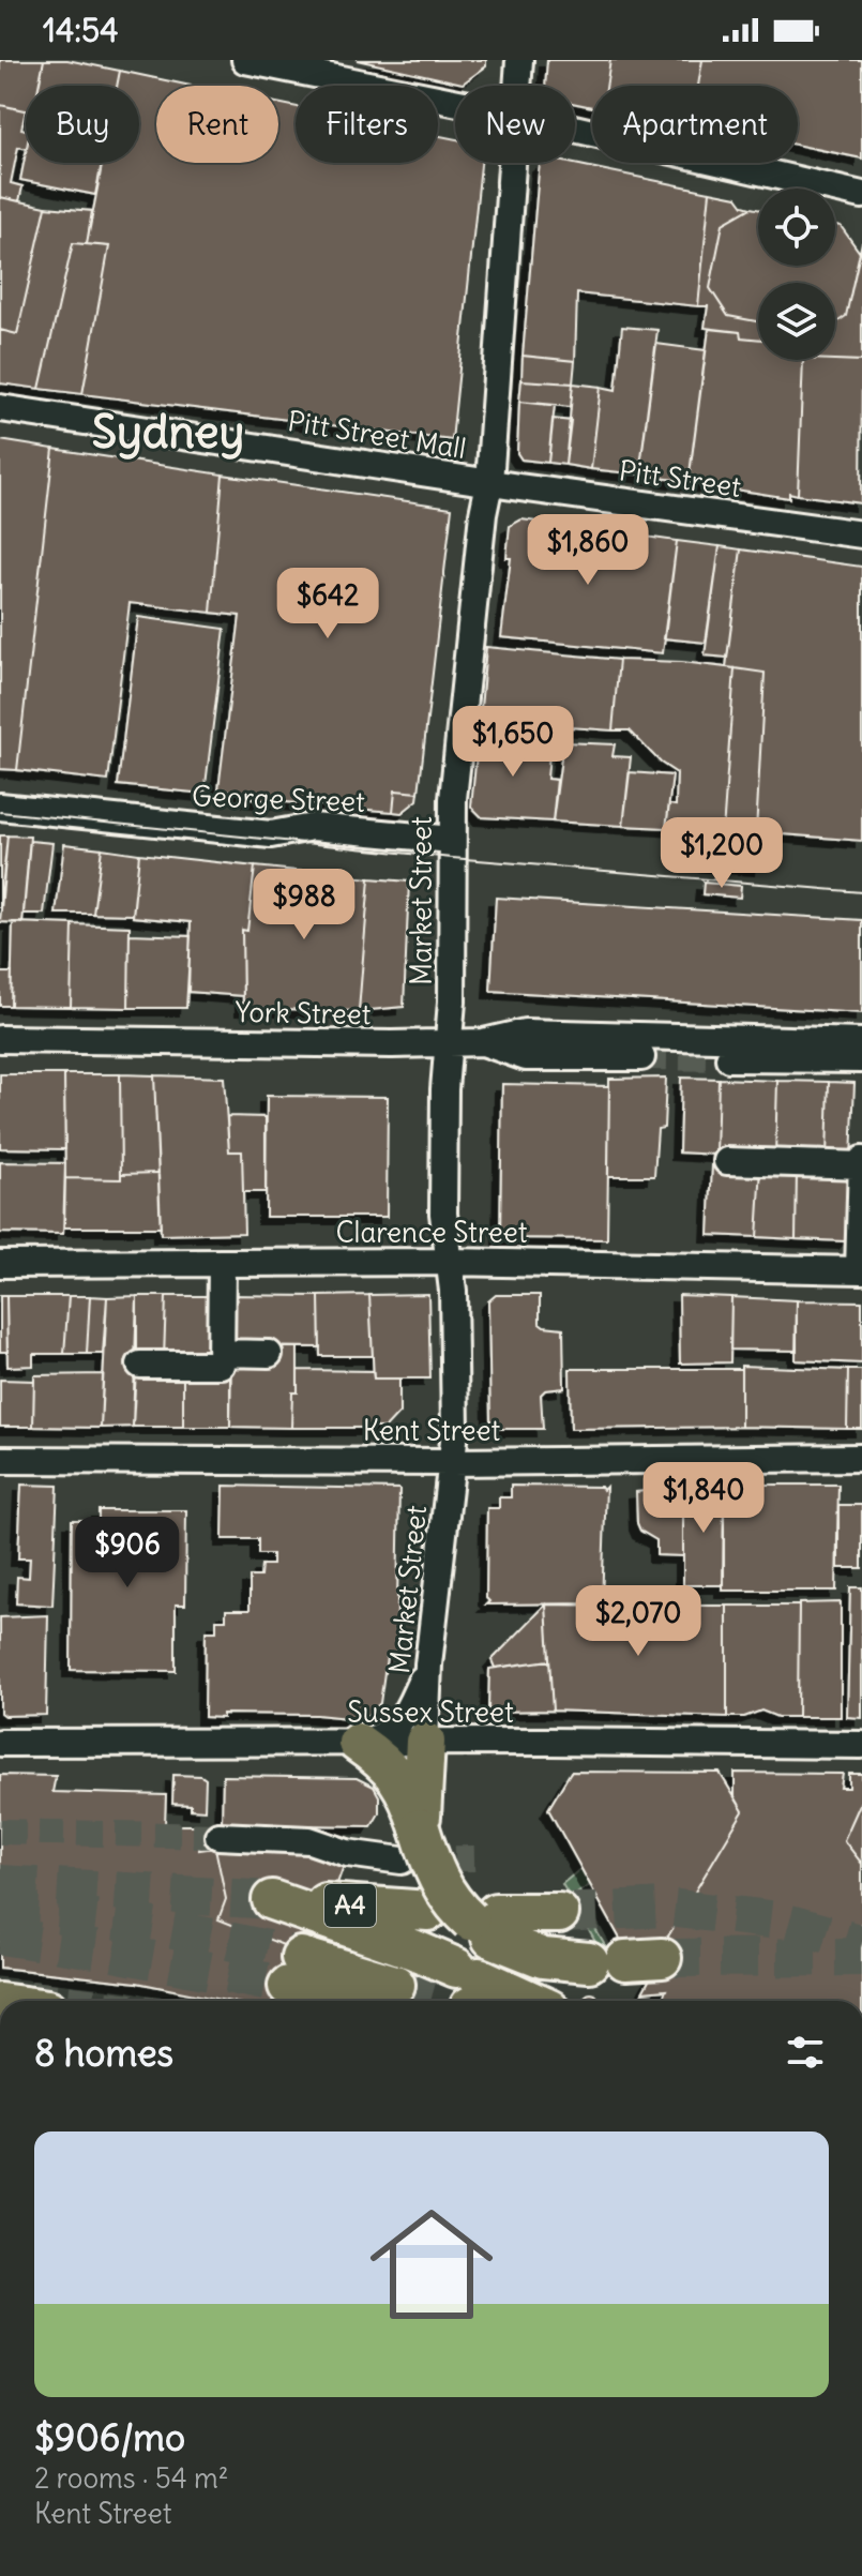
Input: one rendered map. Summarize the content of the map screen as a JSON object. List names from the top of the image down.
{
  "streets": {
    "highway": ["A4"],
    "street": [
      "Pitt Street Mall",
      "Pitt Street",
      "George Street",
      "Market Street",
      "York Street",
      "Clarence Street",
      "Kent Street",
      "Sussex Street"
    ]
  },
  "crossings": [
    ["Pitt Street Mall", "Pitt Street"],
    ["Pitt Street Mall", "Market Street"],
    ["Pitt Street", "Market Street"],
    ["George Street", "Market Street"],
    ["Market Street", "York Street"],
    ["Market Street", "Clarence Street"],
    ["Market Street", "Kent Street"],
    ["Market Street", "Sussex Street"]
  ],
  "districts": ["Sydney"],
  "page": {
    "status": "14:54",
    "chip": [
      "Buy",
      "Rent",
      "Filters",
      "New",
      "Apartment"
    ],
    "price": [
      "$1,860",
      "$642",
      "$1,650",
      "$1,200",
      "$988",
      "$1,840",
      "$906",
      "$2,070"
    ],
    "heading": "8 homes",
    "list": [
      {
        "name": "$906/mo",
        "note": "2 rooms · 54 m² · Kent Street"
      }
    ]
  }
}
